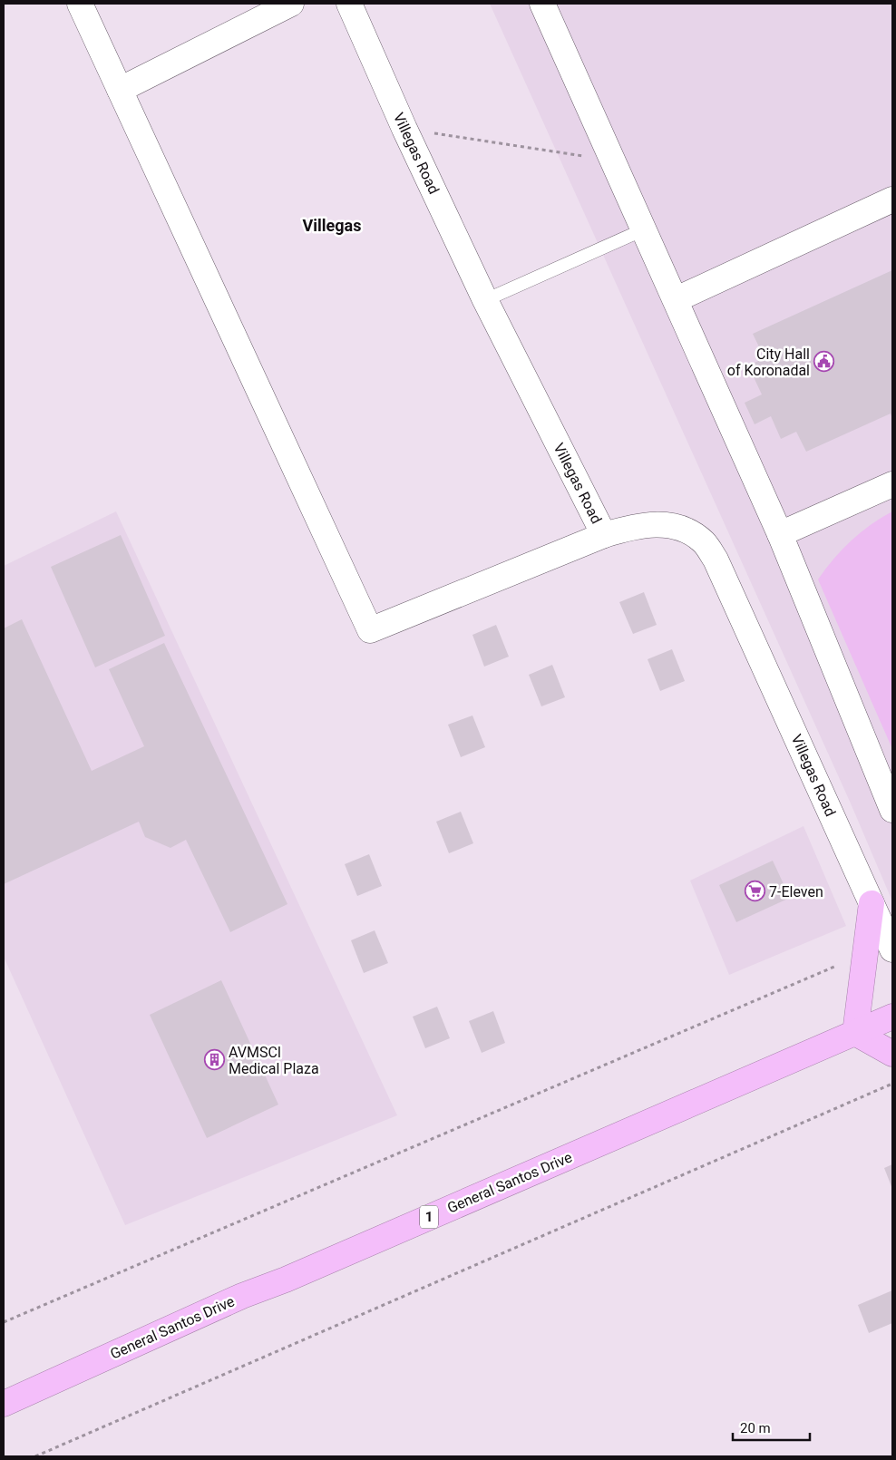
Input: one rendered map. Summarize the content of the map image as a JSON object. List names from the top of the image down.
{
  "streets": {
    "highway": ["General Santos Drive", "1"],
    "street": ["Villegas Road"]
  },
  "districts": ["Villegas"],
  "places": {
    "public building": ["City Hall of Koronadal"],
    "supermarket": ["7-Eleven"],
    "building": ["AVMSCI Medical Plaza"]
  },
  "scale_bar": "20 m"
}
